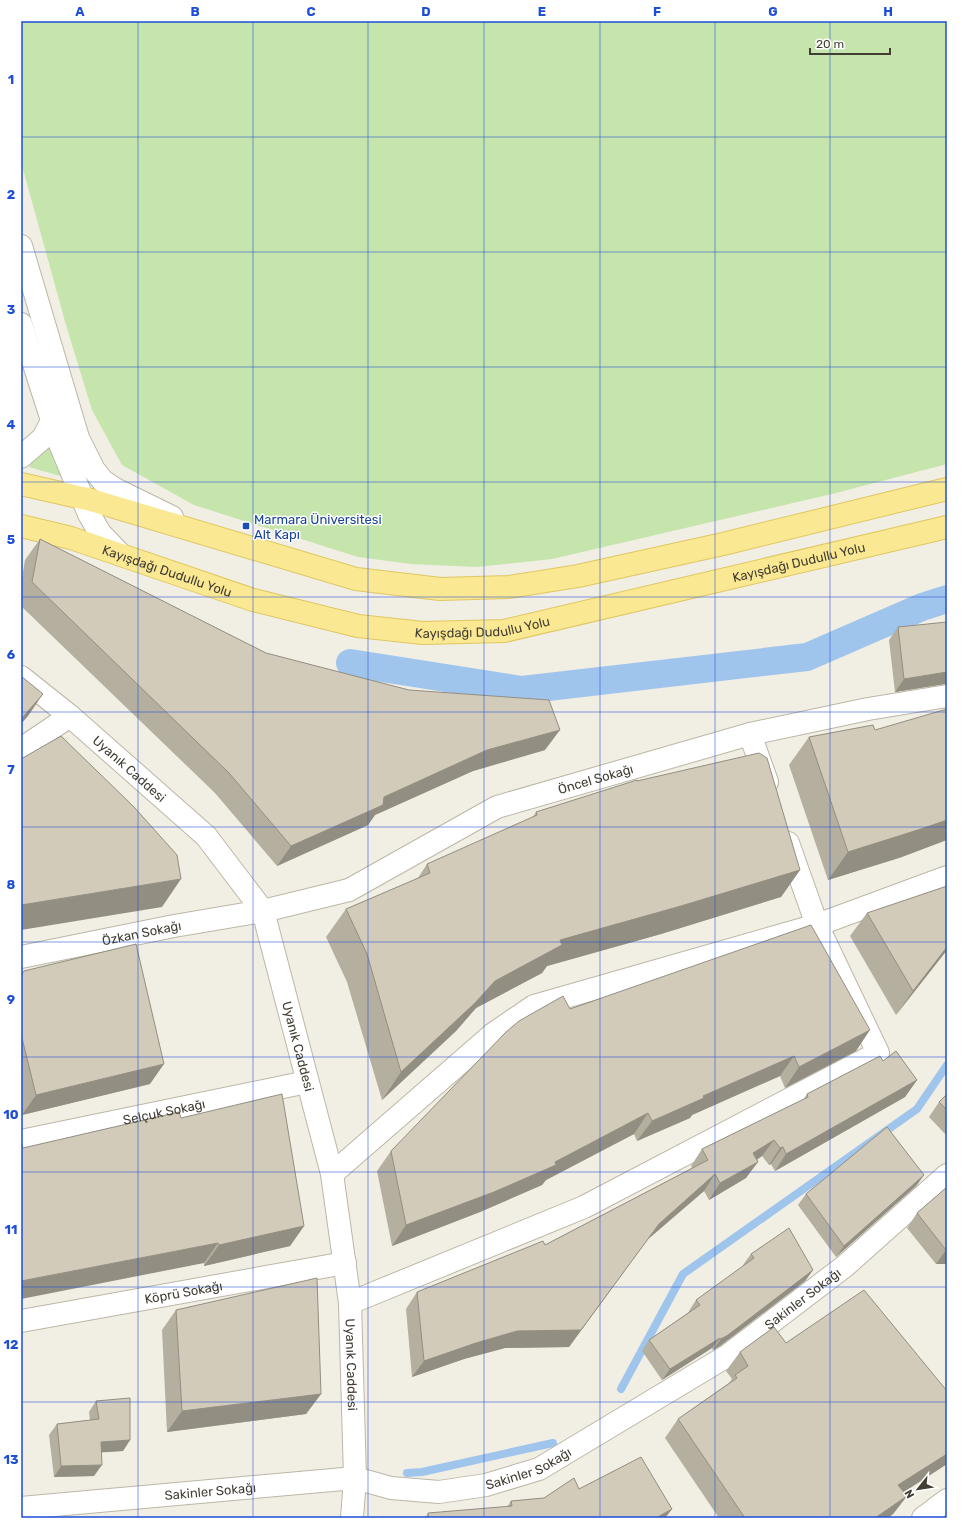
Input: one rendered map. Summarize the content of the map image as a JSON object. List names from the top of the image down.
{
  "streets": {
    "main road": ["Kayışdağı Dudullu Yolu"],
    "street": [
      "Uyanık Caddesi",
      "Öncel Sokağı",
      "Özkan Sokağı",
      "Selçuk Sokağı",
      "Köprü Sokağı",
      "Sakinler Sokağı"
    ]
  },
  "crossings": [
    ["Uyanık Caddesi", "Öncel Sokağı"],
    ["Uyanık Caddesi", "Özkan Sokağı"],
    ["Uyanık Caddesi", "Selçuk Sokağı"],
    ["Uyanık Caddesi", "Köprü Sokağı"],
    ["Uyanık Caddesi", "Sakinler Sokağı"],
    ["Öncel Sokağı", "Özkan Sokağı"]
  ],
  "places": {
    "transit": ["Marmara Üniversitesi Alt Kapı"]
  },
  "scale_bar": "20 m",
  "north": "bottom left",
  "grid": {
    "columns": [
      "A",
      "B",
      "C",
      "D",
      "E",
      "F",
      "G",
      "H"
    ],
    "rows": [
      "1",
      "2",
      "3",
      "4",
      "5",
      "6",
      "7",
      "8",
      "9",
      "10",
      "11",
      "12",
      "13"
    ]
  }
}
